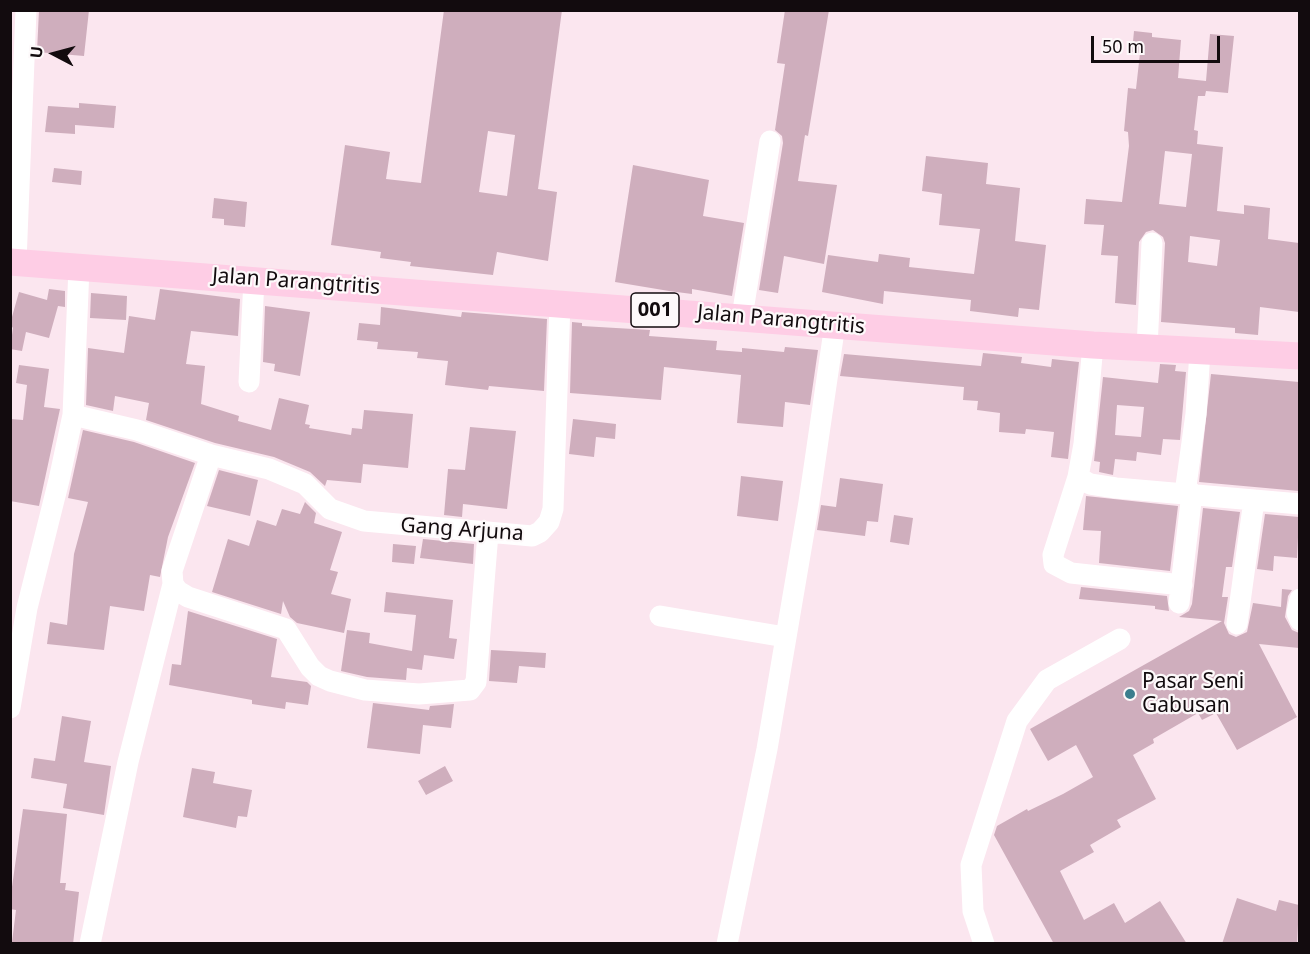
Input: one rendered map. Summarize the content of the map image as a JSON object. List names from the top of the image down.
{
  "streets": {
    "main road": ["Jalan Parangtritis", "001"],
    "street": ["Gang Arjuna"]
  },
  "crossings": [
    ["Jalan Parangtritis", "Gang Arjuna"]
  ],
  "places": ["Pasar Seni Gabusan"],
  "scale_bar": "50 m",
  "north": "left"
}
